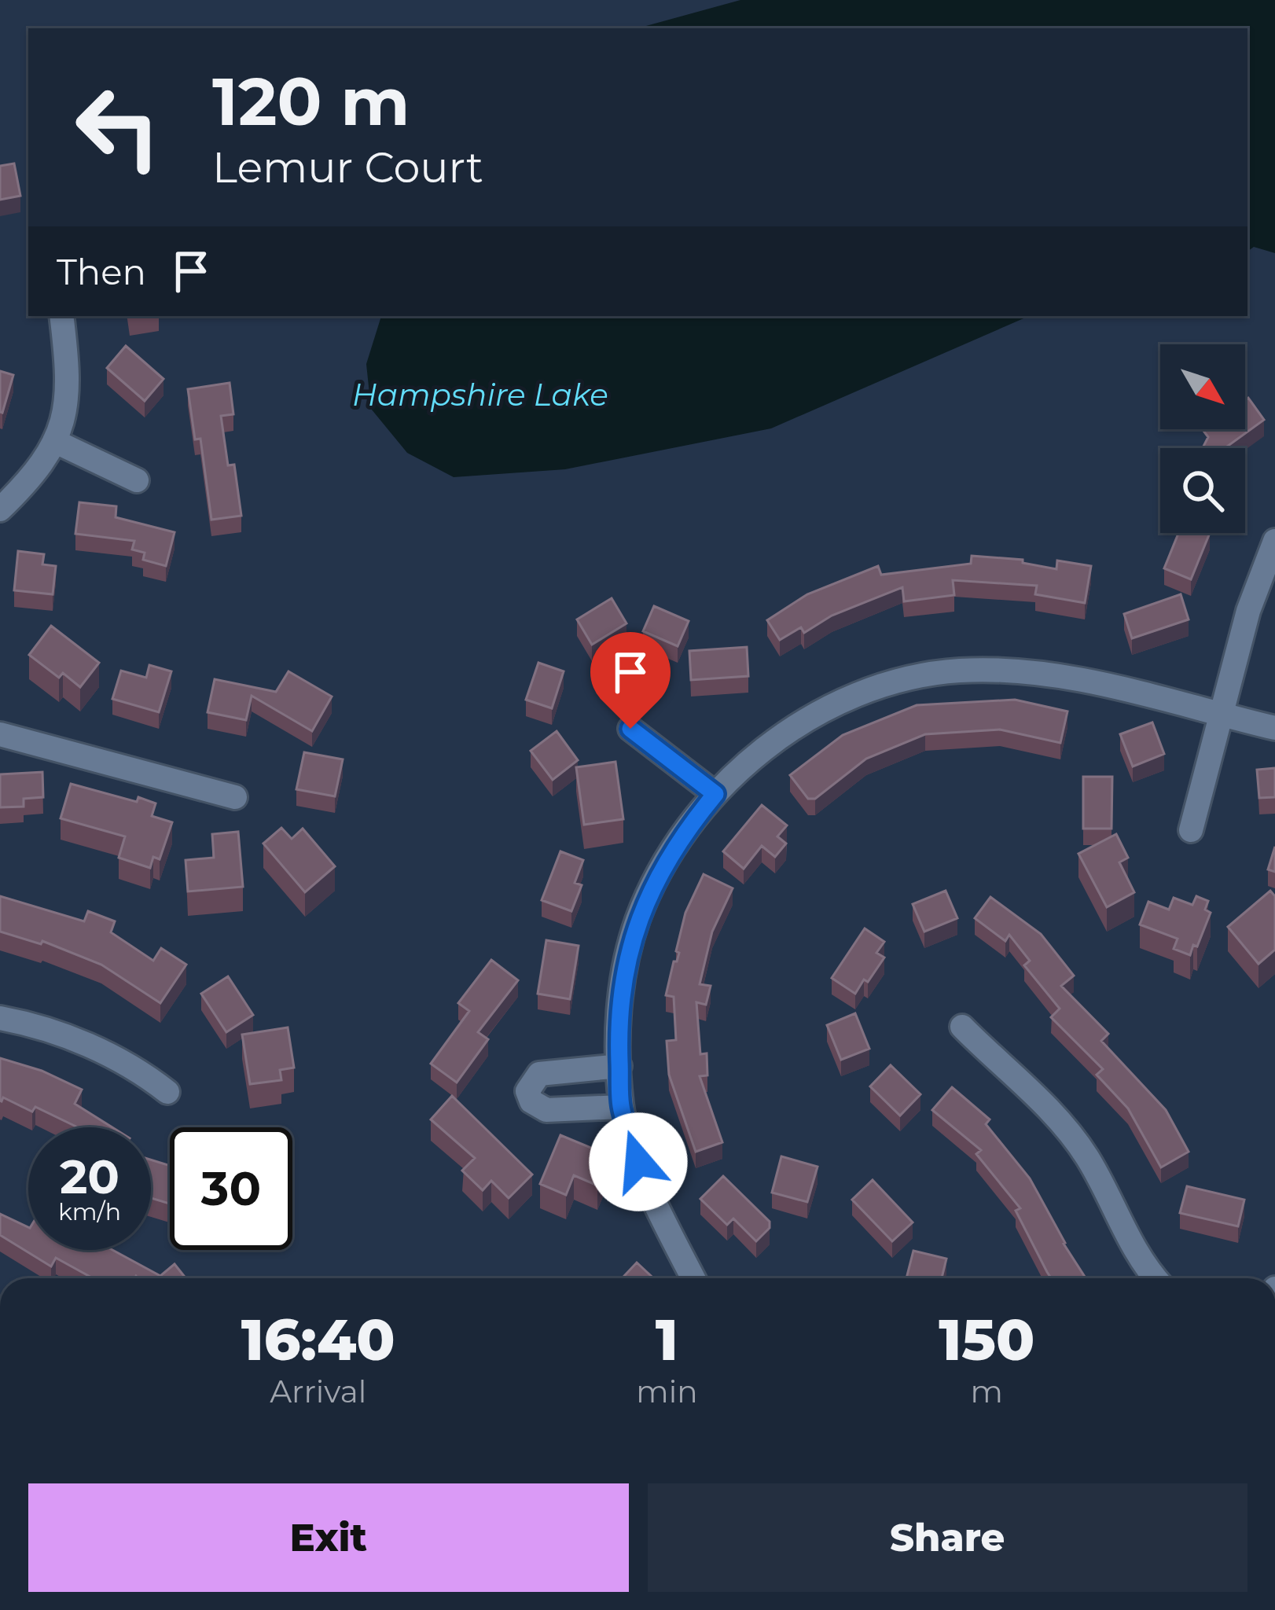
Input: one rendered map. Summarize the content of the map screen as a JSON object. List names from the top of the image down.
{
  "water": ["Hampshire Lake"],
  "north": "bottom right",
  "page": {
    "turn": ["120 m", "Lemur Court"],
    "then": "Then",
    "speed": "20 km/h",
    "limit": "30",
    "eta": [
      "16:40",
      "Arrival",
      "1",
      "min",
      "150",
      "m"
    ],
    "buttons": ["Exit", "Share"]
  }
}
